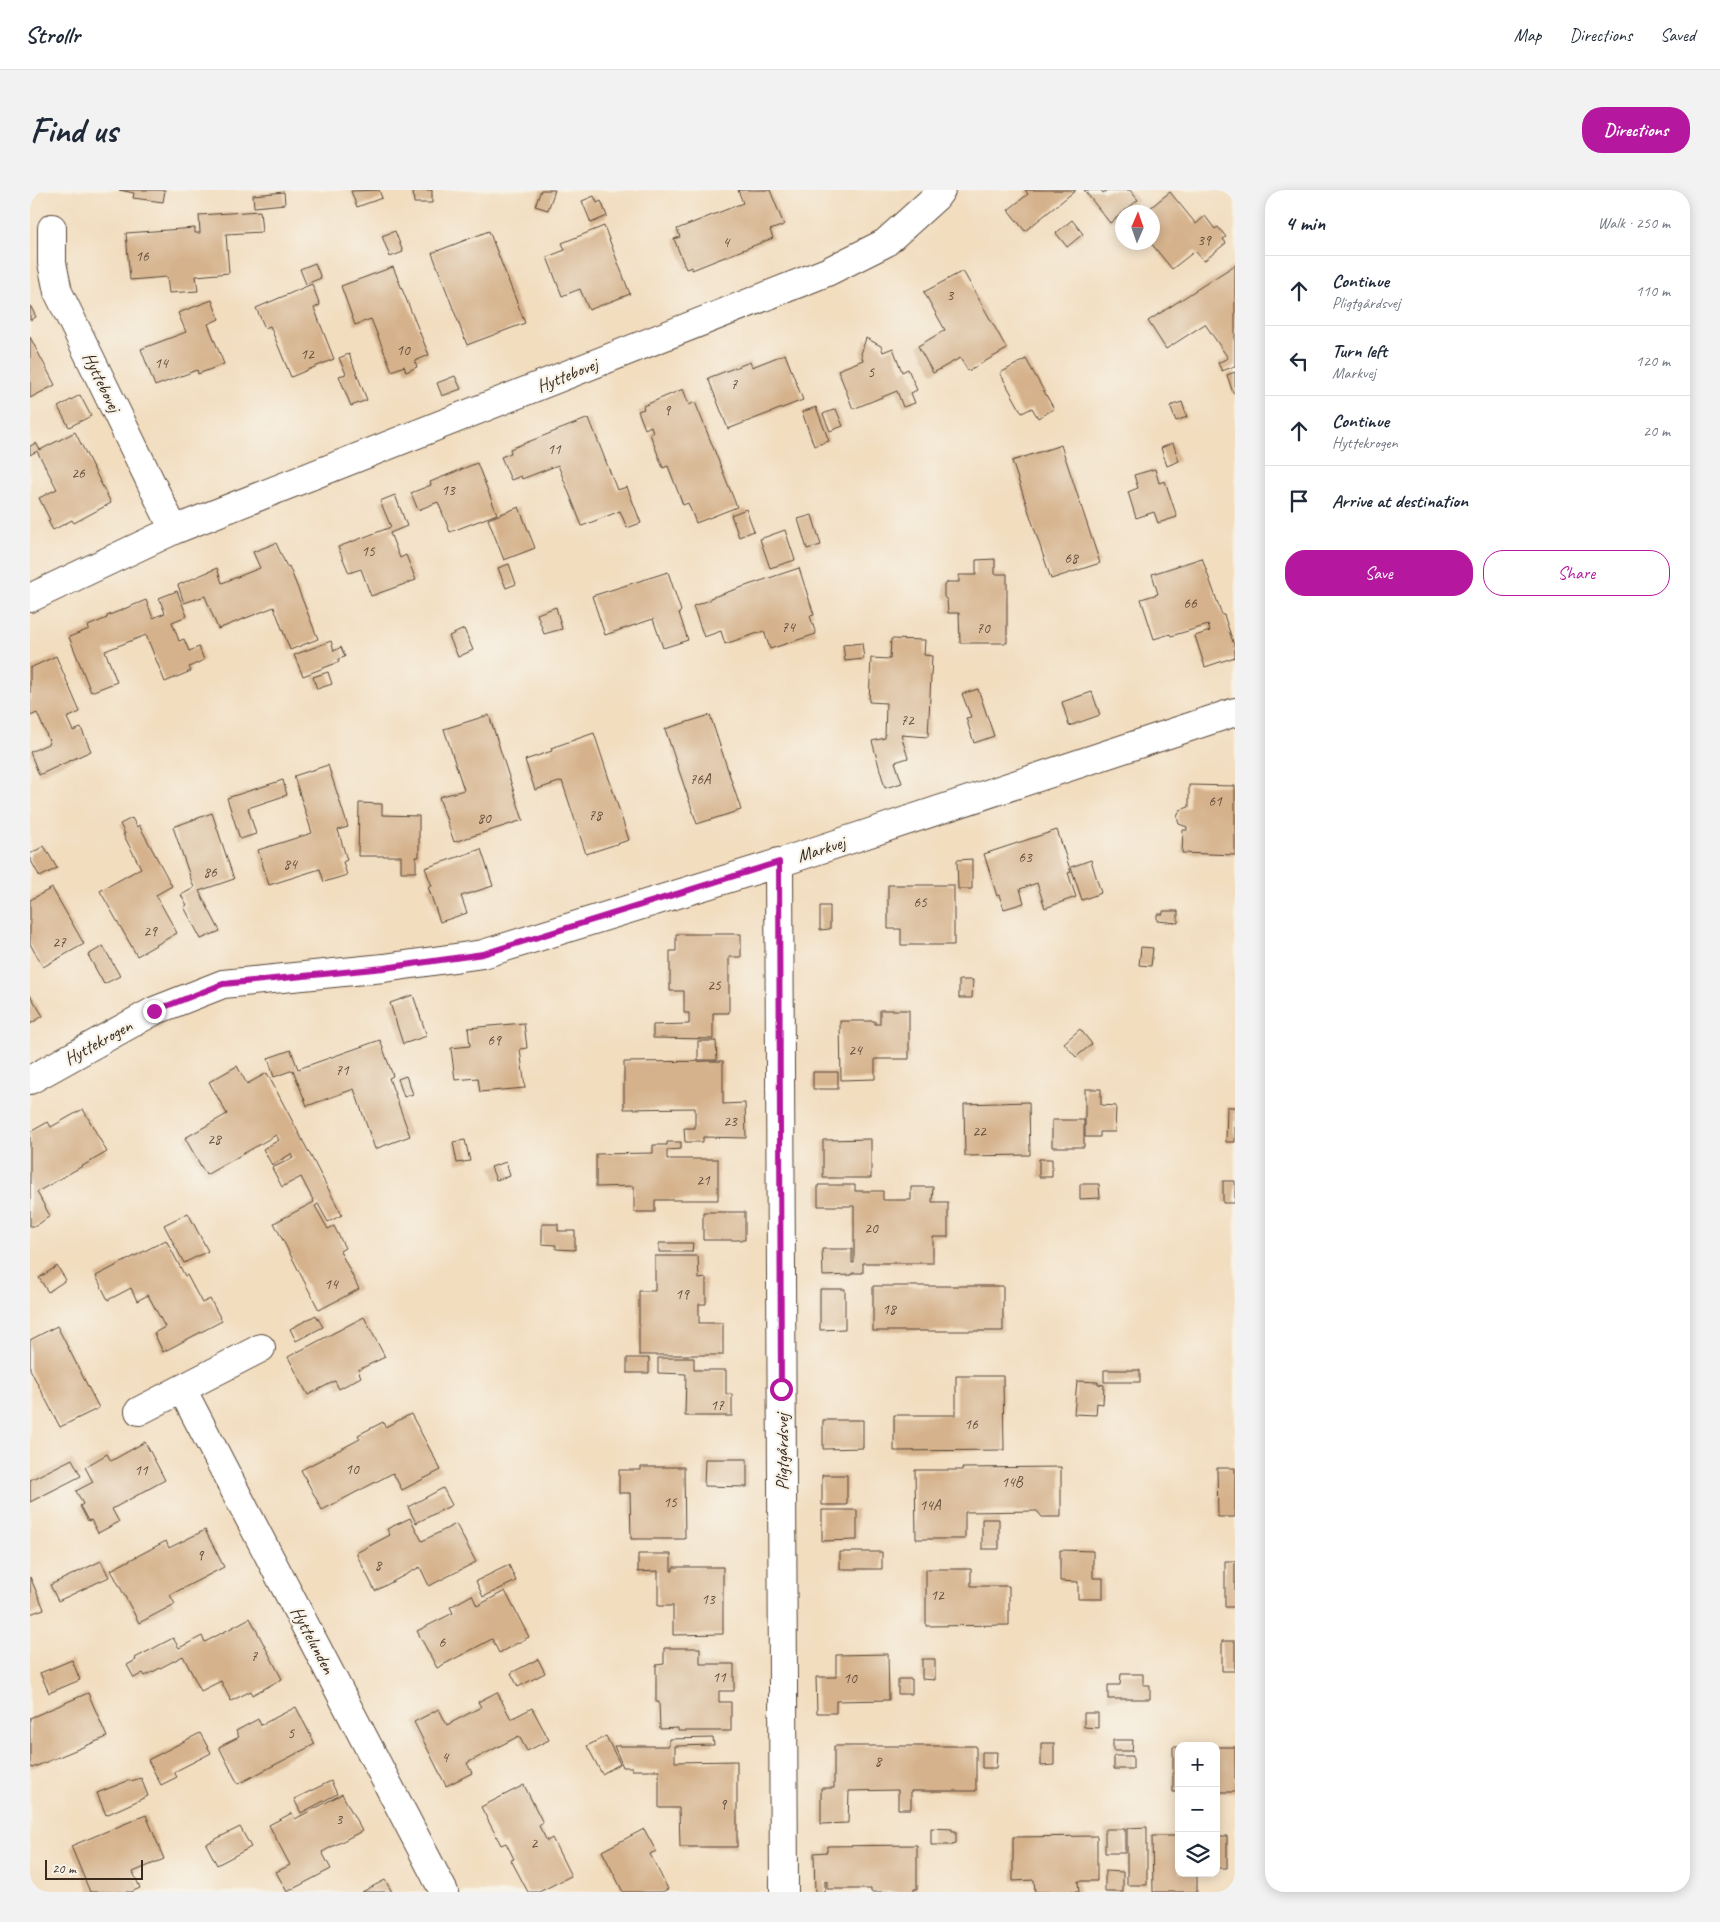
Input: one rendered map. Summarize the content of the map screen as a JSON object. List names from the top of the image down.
{
  "streets": {
    "street": [
      "Hyttebovej",
      "Markvej",
      "Hyttekrogen",
      "Pligtgårdsvej",
      "Hyttelunden"
    ]
  },
  "crossings": [
    ["Markvej", "Hyttekrogen"],
    ["Markvej", "Pligtgårdsvej"]
  ],
  "house_numbers": [
    "39",
    "4",
    "16",
    "3",
    "10",
    "12",
    "14",
    "5",
    "7",
    "9",
    "11",
    "26",
    "13",
    "15",
    "68",
    "66",
    "74",
    "70",
    "72",
    "76A",
    "61",
    "78",
    "80",
    "63",
    "84",
    "86",
    "65",
    "29",
    "27",
    "25",
    "69",
    "24",
    "71",
    "23",
    "22",
    "28",
    "21",
    "20",
    "14",
    "19",
    "18",
    "17",
    "16",
    "10",
    "11",
    "14B",
    "15",
    "14A",
    "9",
    "8",
    "12",
    "13",
    "6",
    "7",
    "11",
    "10",
    "5",
    "4",
    "8",
    "9",
    "3",
    "2"
  ],
  "scale_bar": "20 m",
  "north": "top",
  "page": {
    "header": "Strollr",
    "nav": ["Map", "Directions", "Saved"],
    "buttons": [
      "Directions",
      ["Save", "Share"]
    ],
    "title": "Find us",
    "heading": ["4 min", "Walk · 250 m"],
    "list": [
      ["Continue", "Pligtgårdsvej", "110 m"],
      ["Turn left", "Markvej", "120 m"],
      ["Continue", "Hyttekrogen", "20 m"],
      "Arrive at destination"
    ],
    "map_buttons": ["+", "−"],
    "scale": "20 m"
  }
}
